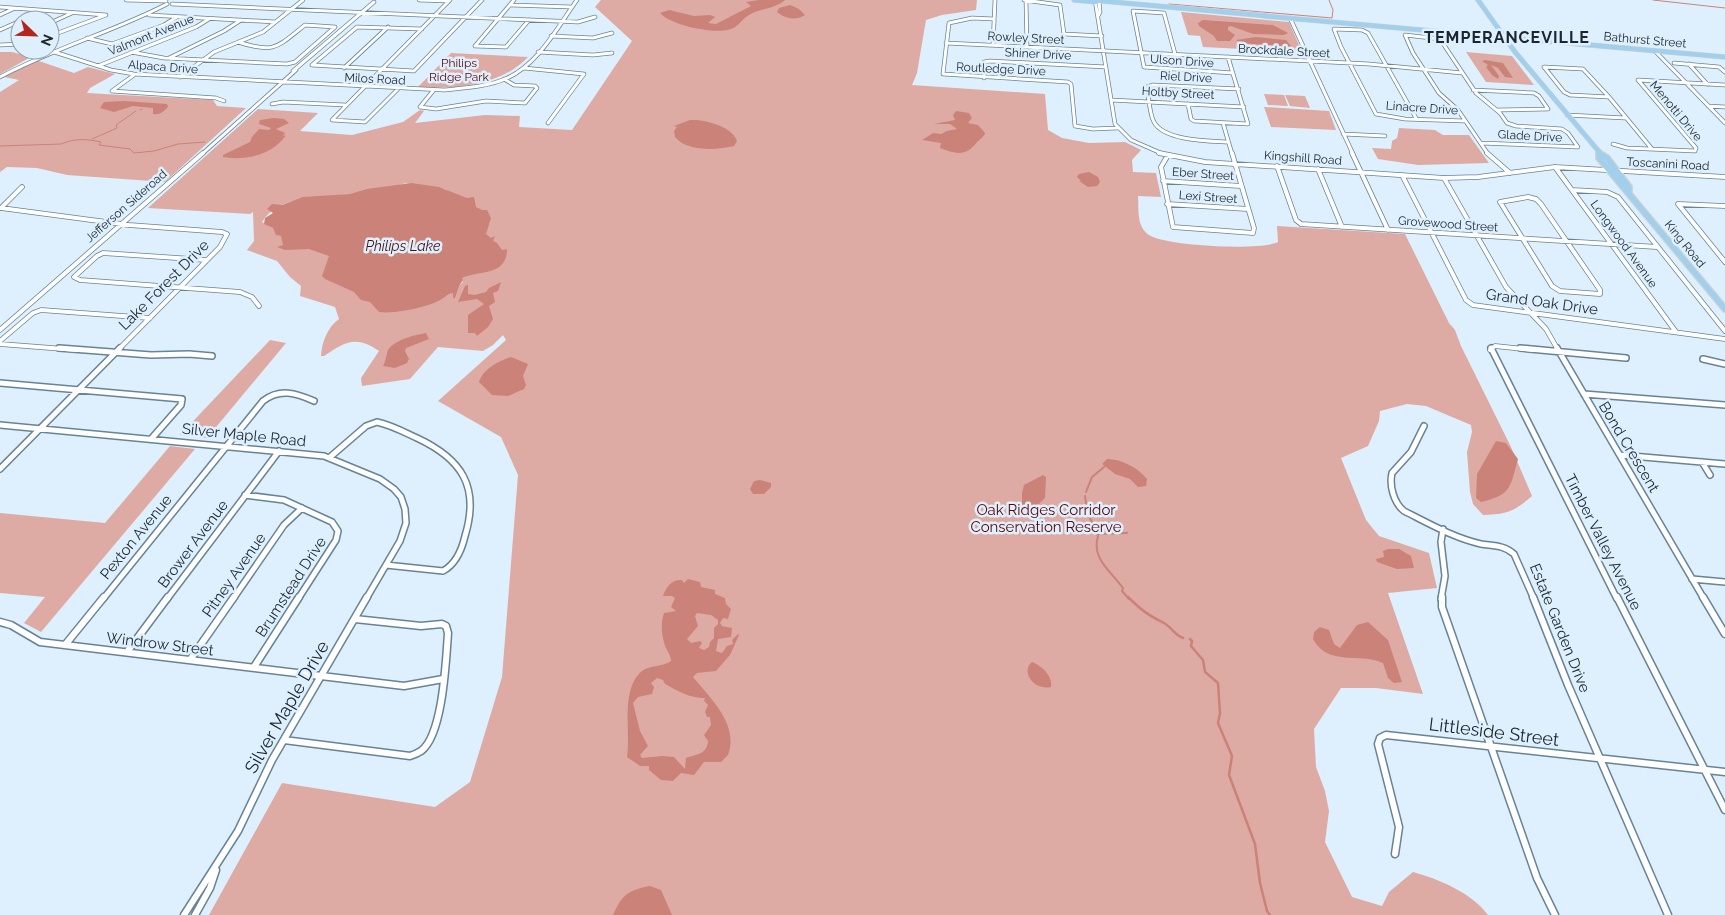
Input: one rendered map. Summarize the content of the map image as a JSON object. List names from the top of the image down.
{
  "streets": {
    "main road": ["Bathurst Street", "King Road"],
    "street": [
      "Valmont Avenue",
      "Rowley Street",
      "Brockdale Street",
      "Shiner Drive",
      "Ulson Drive",
      "Alpaca Drive",
      "Routledge Drive",
      "Riel Drive",
      "Milos Road",
      "Holtby Street",
      "Linacre Drive",
      "Menotti Drive",
      "Glade Drive",
      "Kingshill Road",
      "Toscanini Road",
      "Eber Street",
      "Lexi Street",
      "Jefferson Sideroad",
      "Grovewood Street",
      "Longwood Avenue",
      "Lake Forest Drive",
      "Grand Oak Drive",
      "Silver Maple Road",
      "Bond Crescent",
      "Pexton Avenue",
      "Timber Valley Avenue",
      "Brower Avenue",
      "Pitney Avenue",
      "Brumstead Drive",
      "Estate Garden Drive",
      "Windrow Street",
      "Silver Maple Drive",
      "Littleside Street"
    ]
  },
  "crossings": [
    ["Valmont Avenue", "Alpaca Drive"],
    ["Rowley Street", "Brockdale Street"],
    ["Rowley Street", "Routledge Drive"],
    ["Bathurst Street", "King Road"],
    ["Brockdale Street", "Ulson Drive"],
    ["Brockdale Street", "Linacre Drive"],
    ["Shiner Drive", "Routledge Drive"],
    ["Alpaca Drive", "Milos Road"],
    ["Alpaca Drive", "Jefferson Sideroad"],
    ["Routledge Drive", "Kingshill Road"],
    ["Riel Drive", "Holtby Street"],
    ["Milos Road", "Jefferson Sideroad"],
    ["Kingshill Road", "Toscanini Road"],
    ["Kingshill Road", "Grovewood Street"],
    ["Kingshill Road", "Longwood Avenue"],
    ["Kingshill Road", "King Road"],
    ["Kingshill Road", "Grand Oak Drive"],
    ["Toscanini Road", "King Road"],
    ["Jefferson Sideroad", "Lake Forest Drive"],
    ["Grovewood Street", "Longwood Avenue"],
    ["Grovewood Street", "Grand Oak Drive"],
    ["Longwood Avenue", "Grand Oak Drive"],
    ["Lake Forest Drive", "Silver Maple Road"],
    ["Silver Maple Road", "Pexton Avenue"],
    ["Silver Maple Road", "Brower Avenue"],
    ["Silver Maple Road", "Silver Maple Drive"],
    ["Pexton Avenue", "Windrow Street"],
    ["Timber Valley Avenue", "Littleside Street"],
    ["Brower Avenue", "Brumstead Drive"],
    ["Brower Avenue", "Windrow Street"],
    ["Pitney Avenue", "Brumstead Drive"],
    ["Pitney Avenue", "Windrow Street"],
    ["Brumstead Drive", "Windrow Street"],
    ["Estate Garden Drive", "Littleside Street"],
    ["Windrow Street", "Silver Maple Drive"]
  ],
  "districts": ["TEMPERANCEVILLE"],
  "water": ["Philips Lake"],
  "parks": ["Philips Ridge Park", "Oak Ridges Corridor Conservation Reserve"],
  "north": "bottom right"
}
